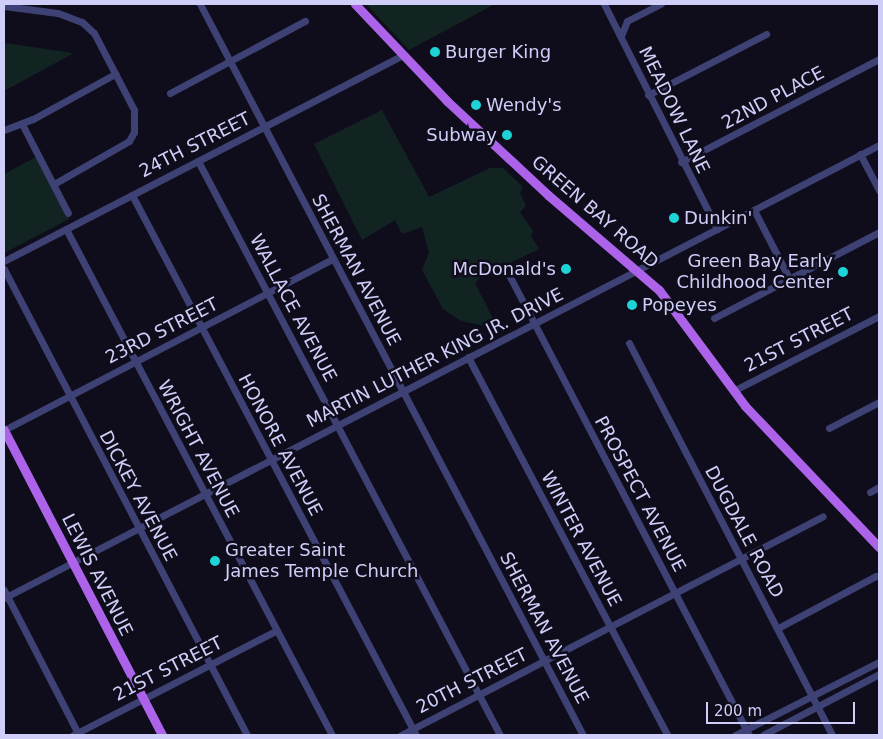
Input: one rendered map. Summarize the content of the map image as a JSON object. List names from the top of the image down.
{
  "streets": {
    "main road": ["GREEN BAY ROAD", "LEWIS AVENUE"],
    "street": [
      "22ND PLACE",
      "MEADOW LANE",
      "24TH STREET",
      "SHERMAN AVENUE",
      "WALLACE AVENUE",
      "23RD STREET",
      "21ST STREET",
      "MARTIN LUTHER KING JR. DRIVE",
      "HONORE AVENUE",
      "WRIGHT AVENUE",
      "PROSPECT AVENUE",
      "DICKEY AVENUE",
      "DUGDALE ROAD",
      "WINTER AVENUE",
      "20TH STREET"
    ]
  },
  "crossings": [
    ["22ND PLACE", "MEADOW LANE"],
    ["MEADOW LANE", "MARTIN LUTHER KING JR. DRIVE"],
    ["24TH STREET", "GREEN BAY ROAD"],
    ["24TH STREET", "SHERMAN AVENUE"],
    ["24TH STREET", "WALLACE AVENUE"],
    ["24TH STREET", "HONORE AVENUE"],
    ["24TH STREET", "WRIGHT AVENUE"],
    ["GREEN BAY ROAD", "21ST STREET"],
    ["GREEN BAY ROAD", "MARTIN LUTHER KING JR. DRIVE"],
    ["SHERMAN AVENUE", "23RD STREET"],
    ["SHERMAN AVENUE", "MARTIN LUTHER KING JR. DRIVE"],
    ["SHERMAN AVENUE", "20TH STREET"],
    ["WALLACE AVENUE", "23RD STREET"],
    ["WALLACE AVENUE", "MARTIN LUTHER KING JR. DRIVE"],
    ["WALLACE AVENUE", "20TH STREET"],
    ["23RD STREET", "HONORE AVENUE"],
    ["23RD STREET", "WRIGHT AVENUE"],
    ["23RD STREET", "DICKEY AVENUE"],
    ["23RD STREET", "LEWIS AVENUE"],
    ["21ST STREET", "WRIGHT AVENUE"],
    ["21ST STREET", "DICKEY AVENUE"],
    ["21ST STREET", "LEWIS AVENUE"],
    ["MARTIN LUTHER KING JR. DRIVE", "HONORE AVENUE"],
    ["MARTIN LUTHER KING JR. DRIVE", "WRIGHT AVENUE"],
    ["MARTIN LUTHER KING JR. DRIVE", "PROSPECT AVENUE"],
    ["MARTIN LUTHER KING JR. DRIVE", "DICKEY AVENUE"],
    ["MARTIN LUTHER KING JR. DRIVE", "WINTER AVENUE"],
    ["MARTIN LUTHER KING JR. DRIVE", "LEWIS AVENUE"],
    ["HONORE AVENUE", "20TH STREET"],
    ["PROSPECT AVENUE", "20TH STREET"],
    ["DUGDALE ROAD", "20TH STREET"],
    ["WINTER AVENUE", "20TH STREET"]
  ],
  "places": [
    "Burger King",
    "Wendy's",
    "Subway",
    "Dunkin'",
    "McDonald's",
    "Green Bay Early Childhood Center",
    "Popeyes",
    "Greater Saint James Temple Church"
  ],
  "scale_bar": "200 m"
}
